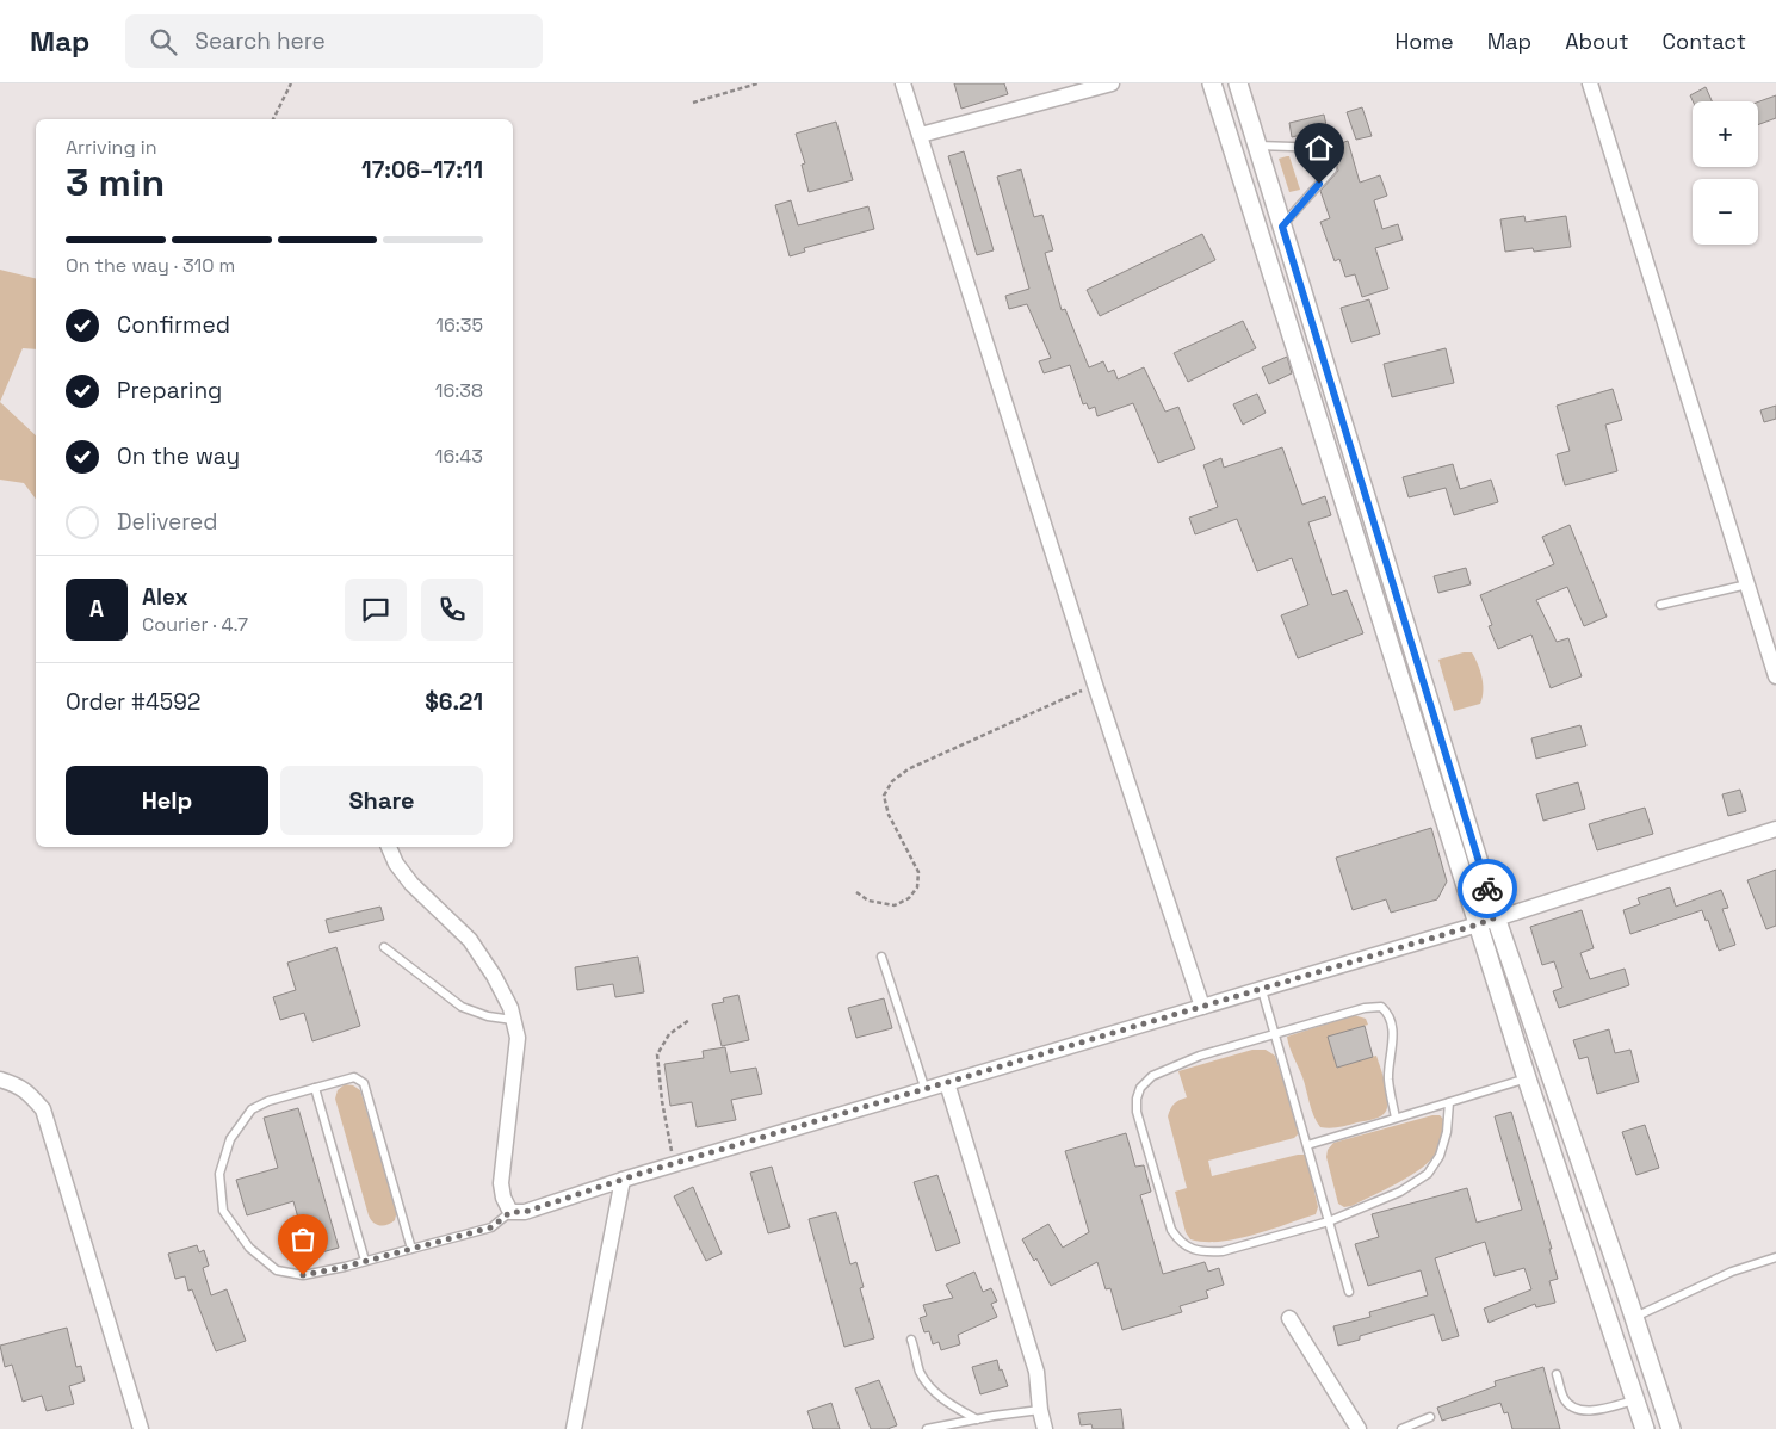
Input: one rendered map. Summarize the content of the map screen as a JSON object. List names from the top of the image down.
{
  "page": {
    "header": "Map",
    "search": "Search here",
    "nav": [
      "Home",
      "Map",
      "About",
      "Contact"
    ],
    "map_buttons": ["+", "−"],
    "heading": ["3 min", "Arriving in", "17:06–17:11"],
    "panel": [
      "Alex",
      "Courier · 4.7",
      "Order #4592",
      "$6.21"
    ],
    "bar": "On the way · 310 m",
    "list": [
      ["Confirmed", "16:35"],
      ["Preparing", "16:38"],
      ["On the way", "16:43"],
      "Delivered"
    ],
    "round": "A",
    "buttons": ["Help", "Share"]
  }
}
